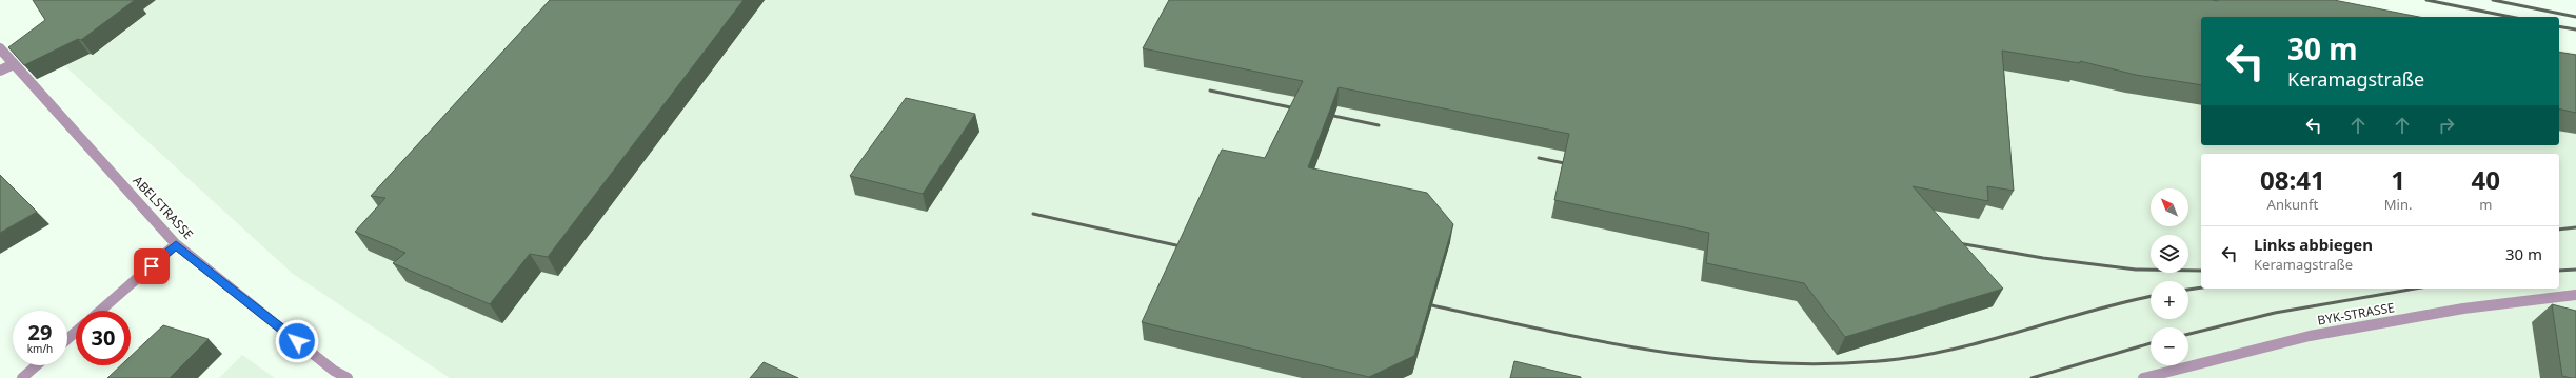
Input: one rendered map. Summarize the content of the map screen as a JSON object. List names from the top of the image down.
{
  "streets": {
    "street": ["ABELSTRASSE", "BYK-STRASSE"]
  },
  "north": "top left",
  "page": {
    "turn": ["30 m", "Keramagstraße"],
    "eta": [
      "08:41",
      "Ankunft",
      "1",
      "Min.",
      "40",
      "m"
    ],
    "map_buttons": ["+", "−"],
    "list": [
      {
        "name": "Links abbiegen",
        "note": "Keramagstraße",
        "value": "30 m"
      }
    ],
    "speed": "29 km/h",
    "limit": "30"
  }
}
